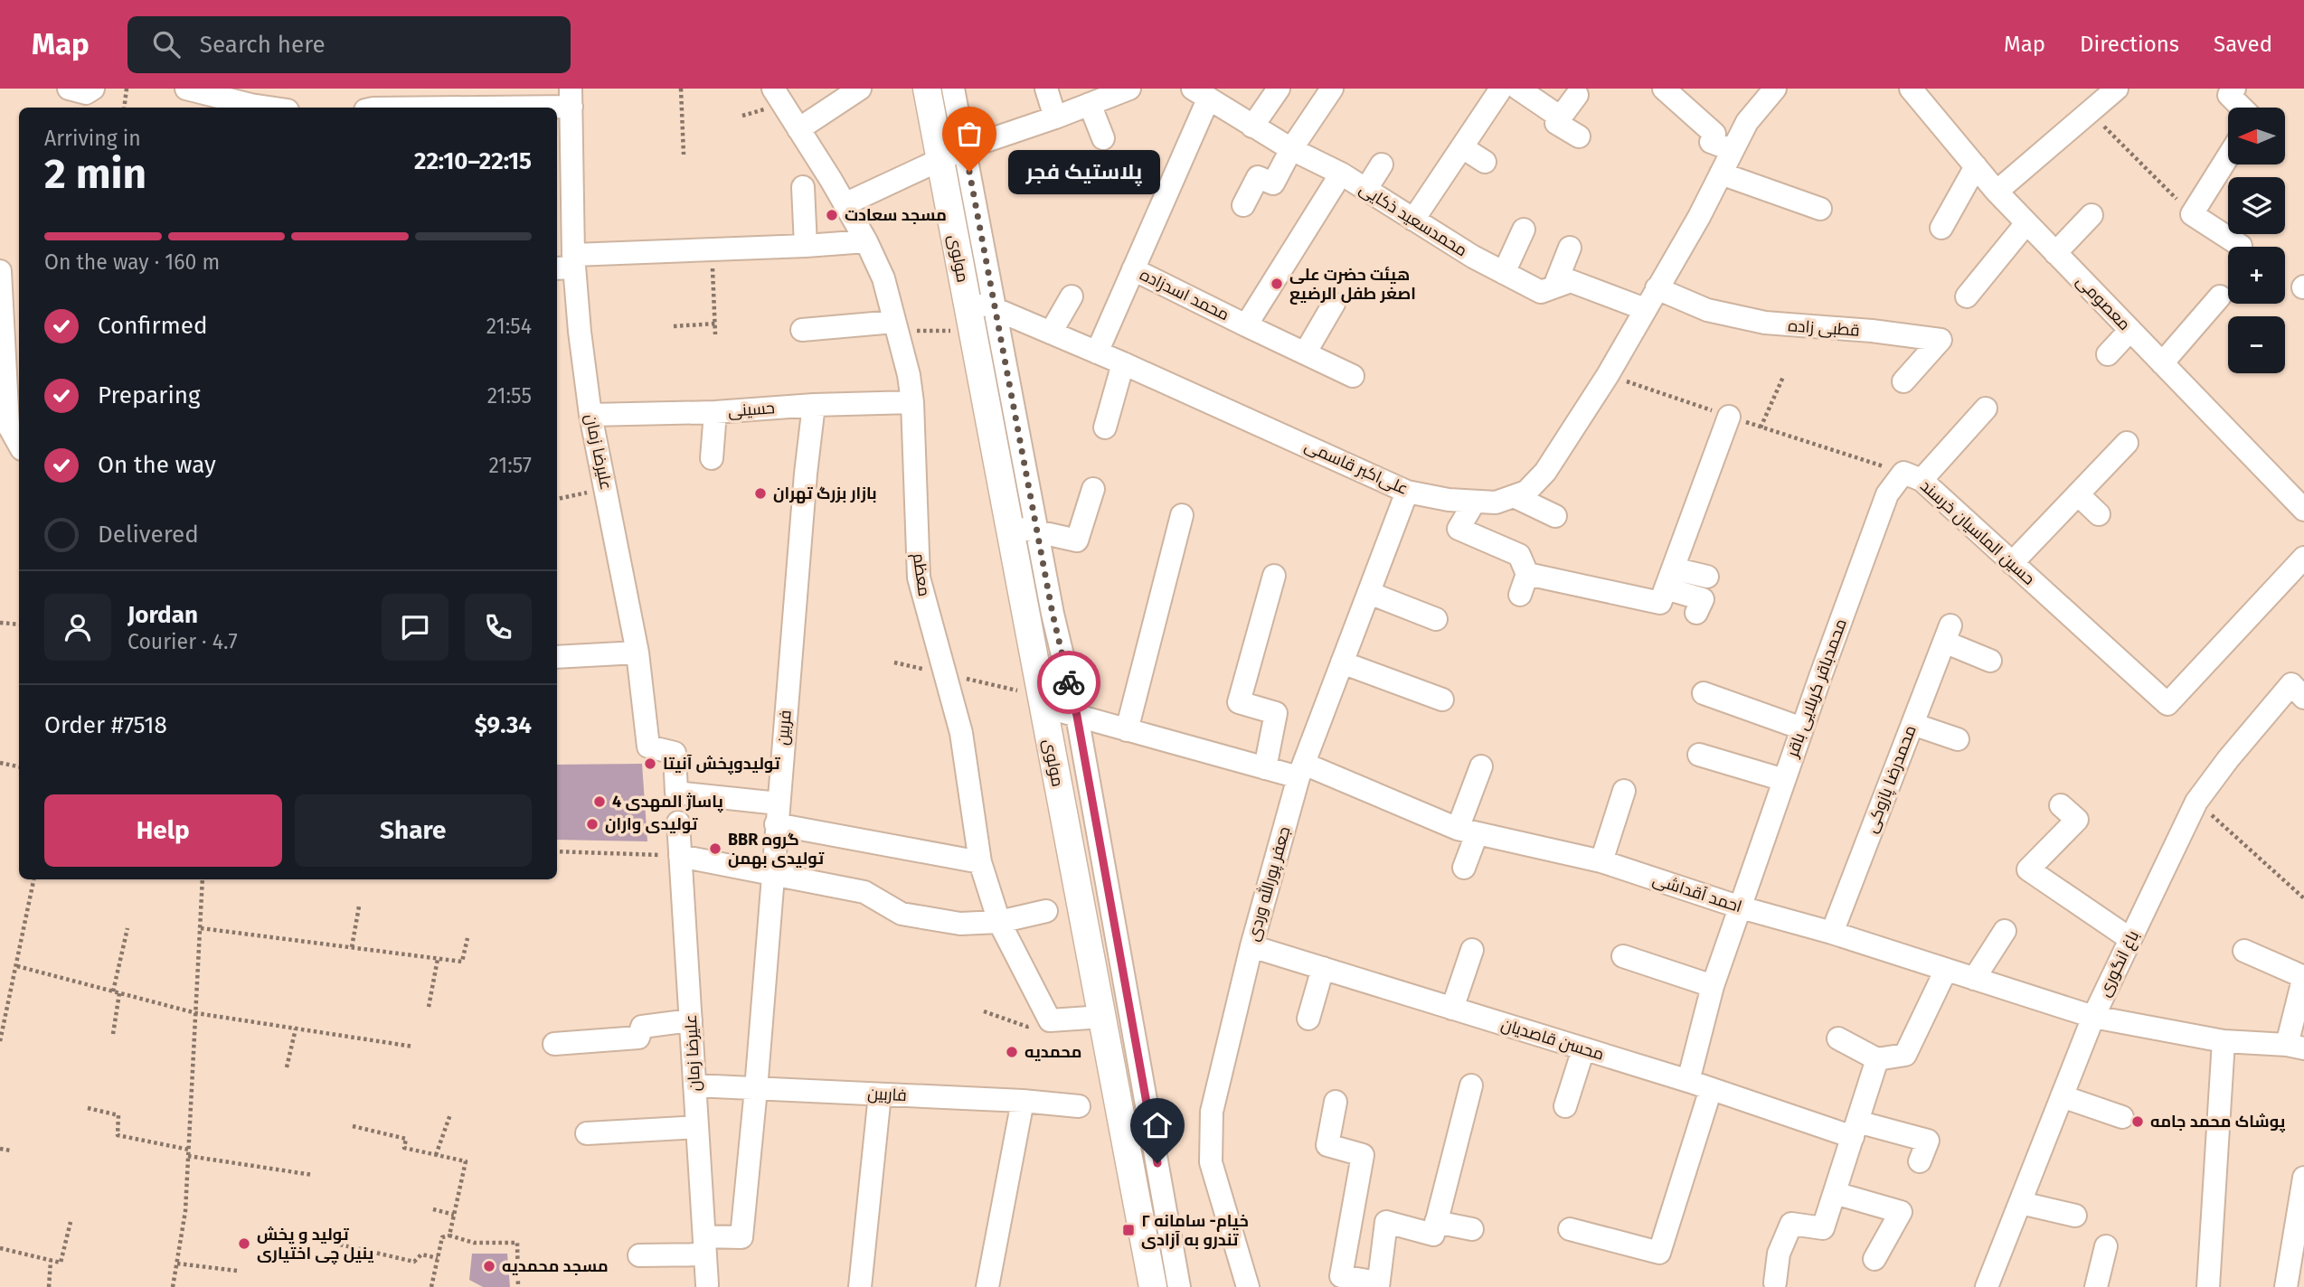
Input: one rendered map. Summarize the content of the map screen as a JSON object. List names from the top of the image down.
{
  "streets": {
    "main road": ["مولوی"],
    "street": [
      "محمدسعید ذکایی",
      "محمد اسدزاده",
      "معصومی",
      "قطبی زاده",
      "حسینی",
      "علیرضا زمان",
      "علی‌اکبر قاسمی",
      "حسین الماسیان خرسند",
      "معظم",
      "محمدباقر کربلایی باقر",
      "فربین",
      "محمدرضا پازوکی",
      "جعفر پورالله وردی",
      "احمد آقداشی",
      "باغ انگوری",
      "محسن قاصدیان",
      "فاربین"
    ]
  },
  "crossings": [
    ["محمدسعید ذکایی", "محمد اسدزاده"],
    ["محمدسعید ذکایی", "علی‌اکبر قاسمی"],
    ["مولوی", "علی‌اکبر قاسمی"],
    ["مولوی", "احمد آقداشی"],
    ["قطبی زاده", "علی‌اکبر قاسمی"],
    ["حسینی", "علیرضا زمان"],
    ["حسینی", "معظم"],
    ["حسینی", "فربین"],
    ["علیرضا زمان", "فربین"],
    ["علیرضا زمان", "فاربین"],
    ["علی‌اکبر قاسمی", "حسین الماسیان خرسند"],
    ["علی‌اکبر قاسمی", "جعفر پورالله وردی"],
    ["حسین الماسیان خرسند", "محمدباقر کربلایی باقر"],
    ["محمدباقر کربلایی باقر", "احمد آقداشی"],
    ["محمدباقر کربلایی باقر", "محسن قاصدیان"],
    ["فربین", "فاربین"],
    ["محمدرضا پازوکی", "احمد آقداشی"],
    ["جعفر پورالله وردی", "احمد آقداشی"],
    ["جعفر پورالله وردی", "محسن قاصدیان"],
    ["احمد آقداشی", "باغ انگوری"]
  ],
  "places": {
    "other": [
      "پلاستیک فجر",
      "مسجد سعادت",
      "هیئت حضرت علی اصغر طفل الرضیع",
      "بازار بزرگ تهران",
      "تولیدوپخش آنیتا",
      "پاساژ المهدی 4",
      "تولیدی واران",
      "BBR گروه تولیدی بهمن",
      "محمدیه",
      "پوشاک محمد جامه",
      "تولید و پخش ینیل چی اختیاری",
      "مسجد محمدیه"
    ],
    "transit": ["خیام- سامانه ۲ تندرو به آزادی"]
  },
  "north": "left",
  "page": {
    "header": "Map",
    "search": "Search here",
    "nav": ["Map", "Directions", "Saved"],
    "map_buttons": ["+", "−"],
    "heading": ["2 min", "Arriving in", "22:10–22:15"],
    "panel": [
      "Jordan",
      "Courier · 4.7",
      "Order #7518",
      "$9.34"
    ],
    "bubble": "پلاستیک فجر",
    "bar": "On the way · 160 m",
    "list": [
      ["Confirmed", "21:54"],
      ["Preparing", "21:55"],
      ["On the way", "21:57"],
      "Delivered"
    ],
    "buttons": ["Help", "Share"]
  }
}
